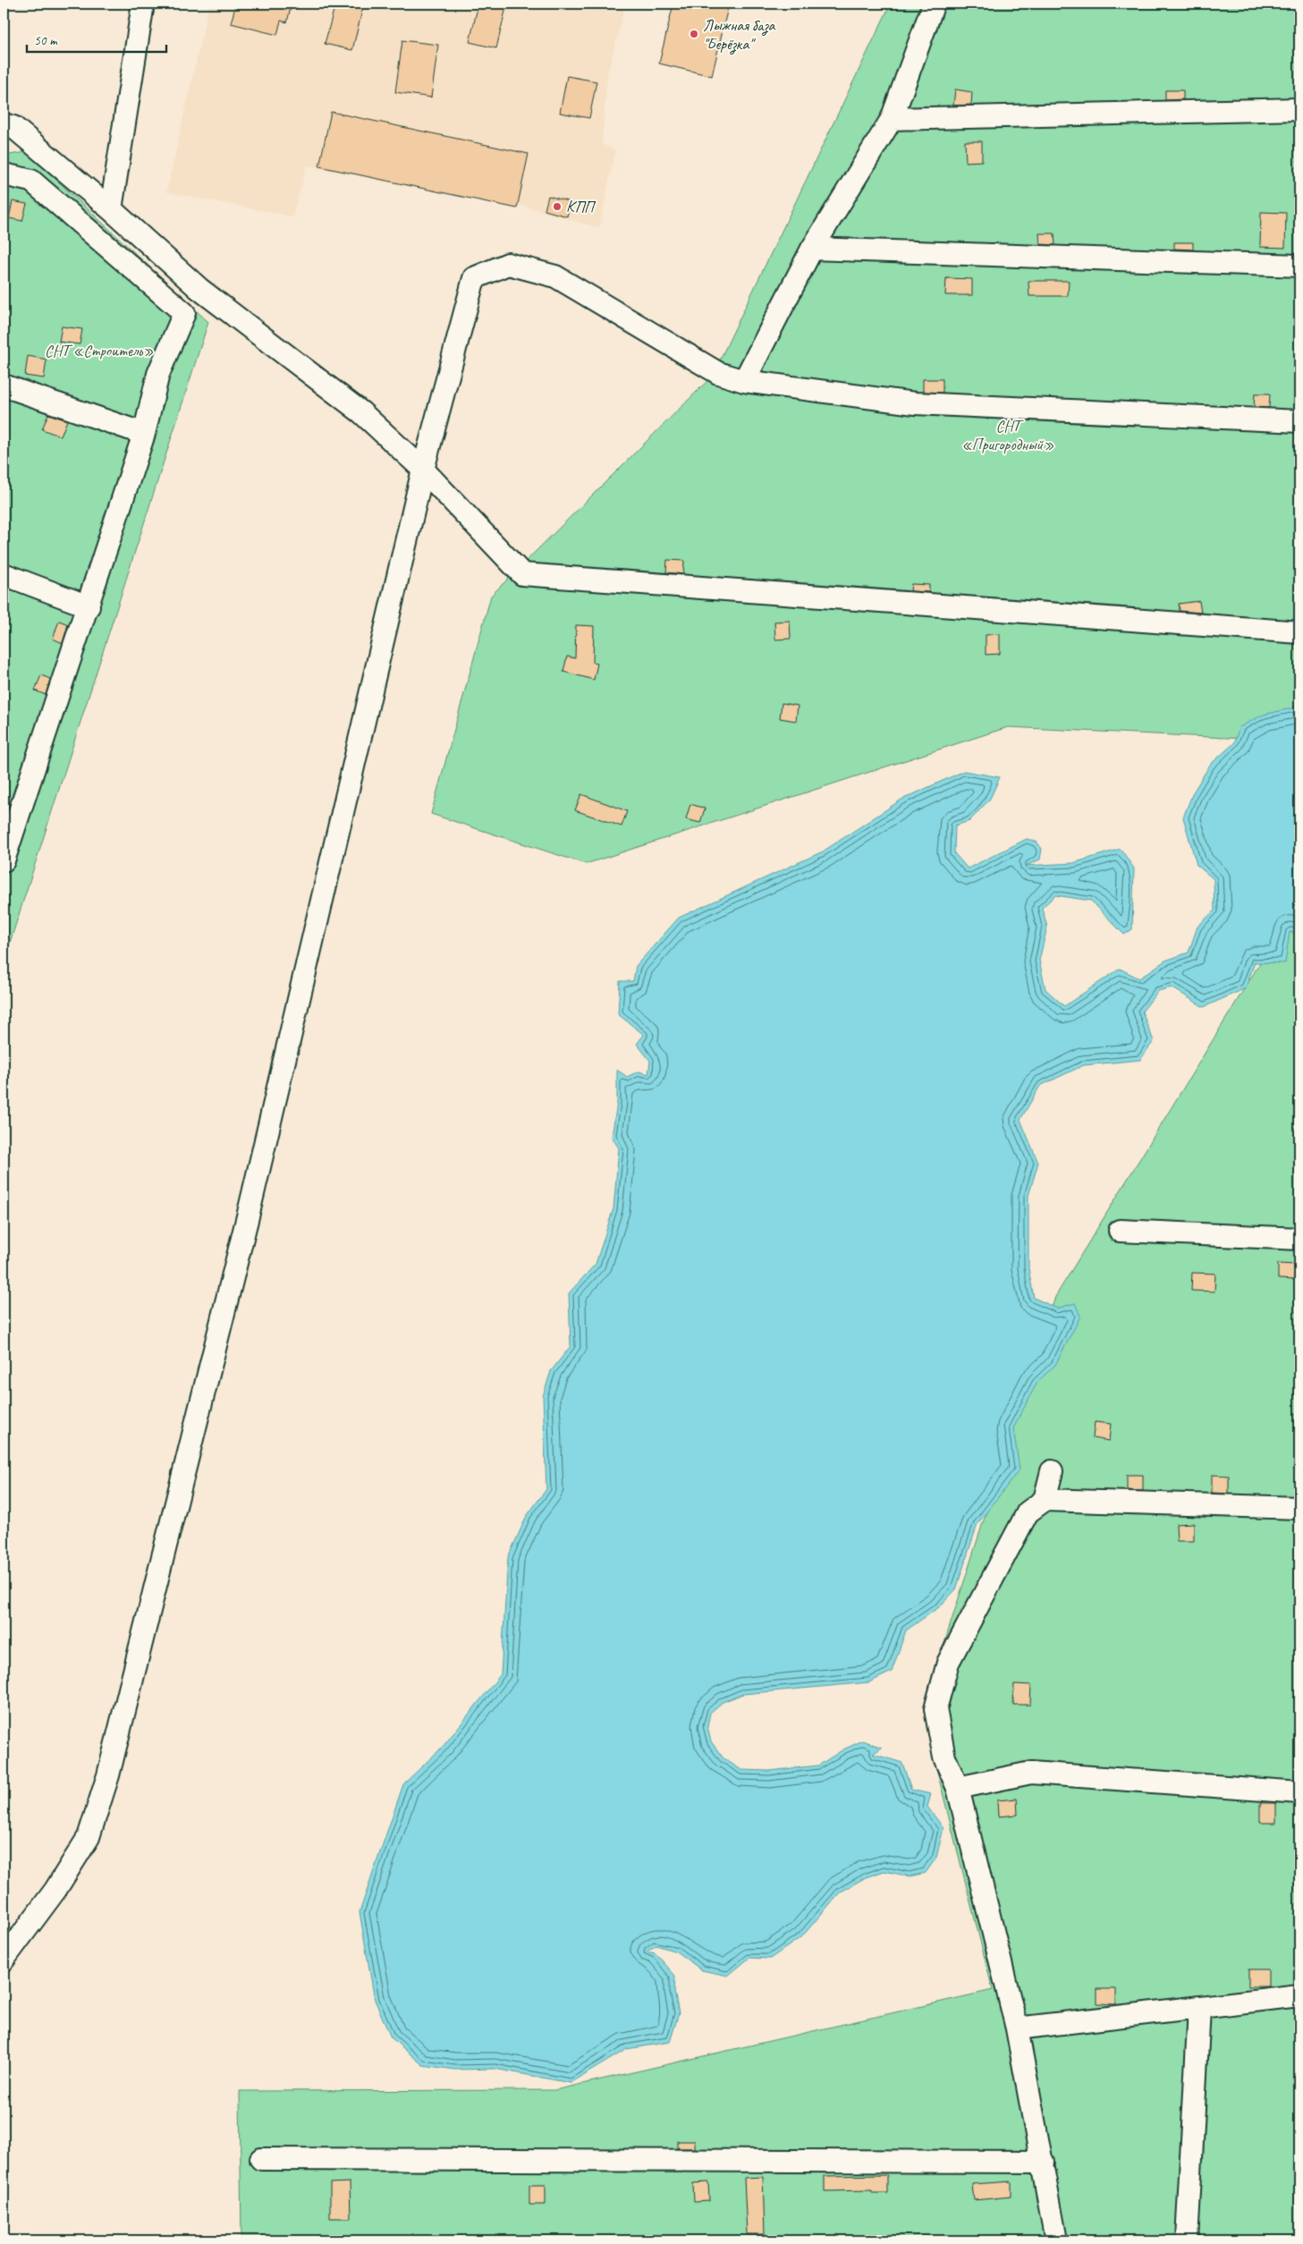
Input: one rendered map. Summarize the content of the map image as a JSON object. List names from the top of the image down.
{
  "parks": ["СНТ «Строитель»", "СНТ «Пригородный»"],
  "places": ["Лыжная база \"Берёзка\"", "КПП"],
  "scale_bar": "50 m"
}
